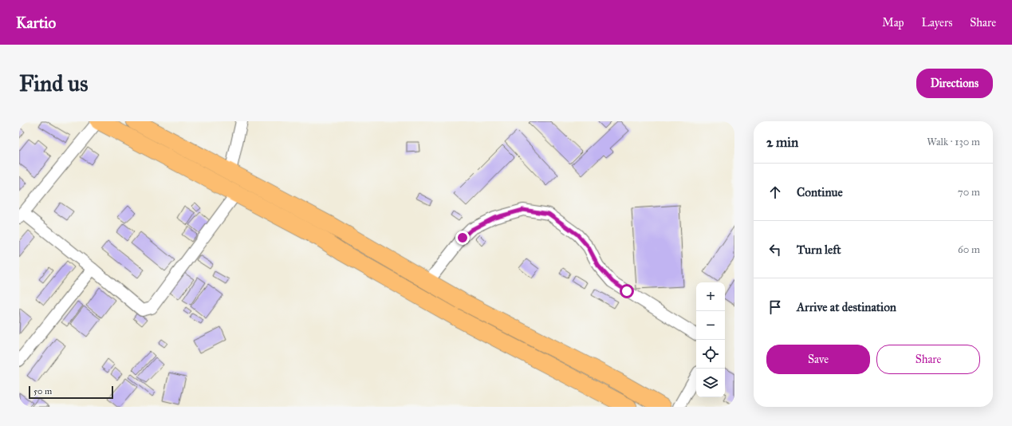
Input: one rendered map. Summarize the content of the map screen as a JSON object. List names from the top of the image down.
{
  "scale_bar": "50 m",
  "page": {
    "header": "Kartio",
    "nav": ["Map", "Layers", "Share"],
    "buttons": [
      "Directions",
      ["Save", "Share"]
    ],
    "title": "Find us",
    "heading": ["2 min", "Walk · 130 m"],
    "list": [
      ["Continue", "70 m"],
      ["Turn left", "60 m"],
      "Arrive at destination"
    ],
    "map_buttons": ["+", "−"],
    "scale": "50 m"
  }
}
